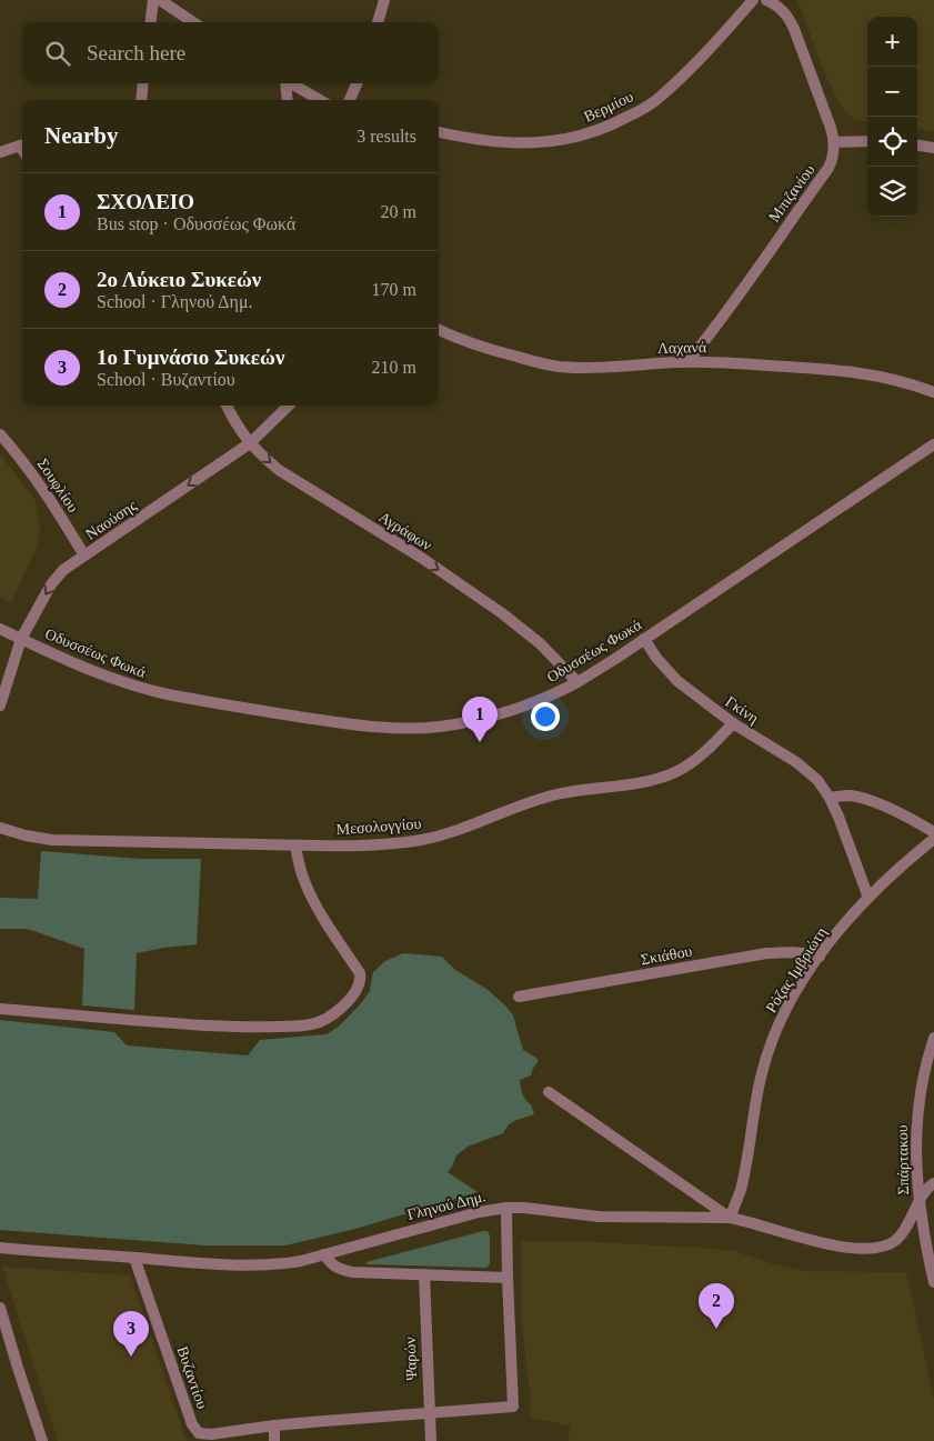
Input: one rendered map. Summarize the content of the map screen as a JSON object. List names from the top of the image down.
{
  "streets": {
    "street": [
      "Βερμίου",
      "Μπιζανίου",
      "Λαχανά",
      "Σουφλίου",
      "Ναούσης",
      "Αγράφων",
      "Οδυσσέως Φωκά",
      "Γκίνη",
      "Μεσολογγίου",
      "Σκιάθου",
      "Ρόζας Ιμβριώτη",
      "Σπάρτακου",
      "Γληνού Δημ.",
      "Ψαρών",
      "Βυζαντίου"
    ]
  },
  "crossings": [
    ["Μπιζανίου", "Λαχανά"],
    ["Σουφλίου", "Ναούσης"],
    ["Ναούσης", "Αγράφων"],
    ["Ναούσης", "Οδυσσέως Φωκά"],
    ["Αγράφων", "Οδυσσέως Φωκά"],
    ["Οδυσσέως Φωκά", "Γκίνη"],
    ["Γκίνη", "Μεσολογγίου"],
    ["Γκίνη", "Ρόζας Ιμβριώτη"],
    ["Σκιάθου", "Ρόζας Ιμβριώτη"],
    ["Ρόζας Ιμβριώτη", "Γληνού Δημ."],
    ["Σπάρτακου", "Γληνού Δημ."],
    ["Γληνού Δημ.", "Βυζαντίου"],
    ["Ψαρών", "Βυζαντίου"]
  ],
  "one_way": ["Ναούσης", "Αγράφων"],
  "page": {
    "map_buttons": ["+", "−"],
    "search": "Search here",
    "heading": ["Nearby", "3 results"],
    "list": [
      {
        "mark": "1",
        "name": "ΣΧΟΛΕΙΟ",
        "note": "Bus stop · Οδυσσέως Φωκά",
        "value": "20 m"
      },
      {
        "mark": "2",
        "name": "2ο Λύκειο Συκεών",
        "note": "School · Γληνού Δημ.",
        "value": "170 m"
      },
      {
        "mark": "3",
        "name": "1ο Γυμνάσιο Συκεών",
        "note": "School · Βυζαντίου",
        "value": "210 m"
      }
    ],
    "pins": ["1", "2", "3"]
  }
}
